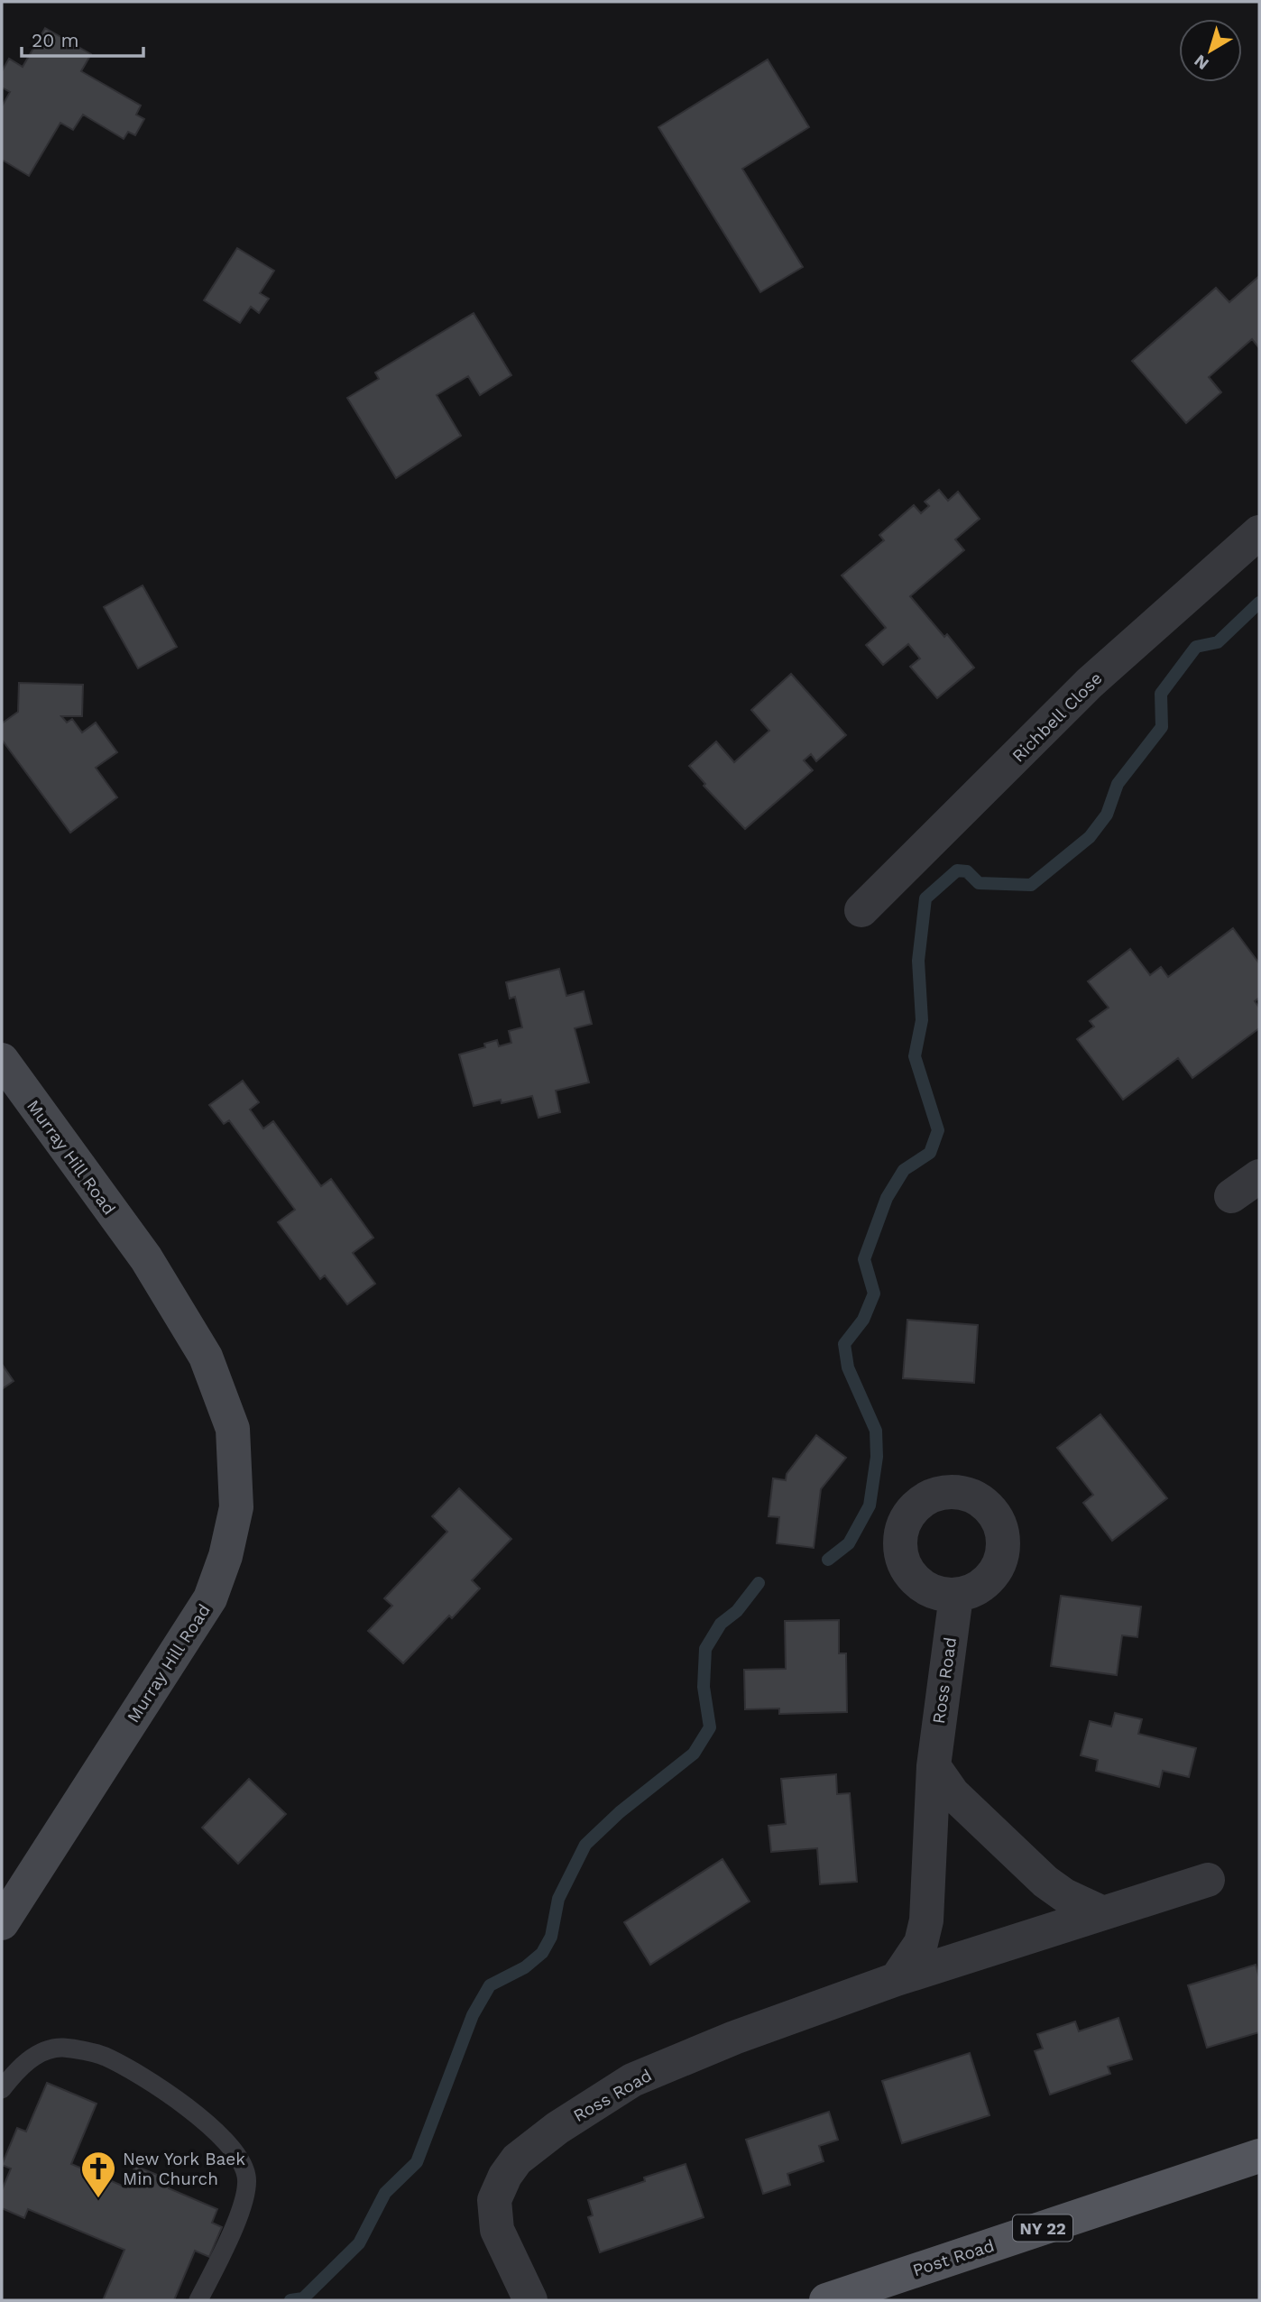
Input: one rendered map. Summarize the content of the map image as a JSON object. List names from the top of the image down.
{
  "streets": {
    "main road": ["NY 22", "Post Road"],
    "street": ["Richbell Close", "Murray Hill Road", "Ross Road"]
  },
  "places": {
    "church": ["New York Baek Min Church"]
  },
  "scale_bar": "20 m",
  "north": "bottom left"
}
